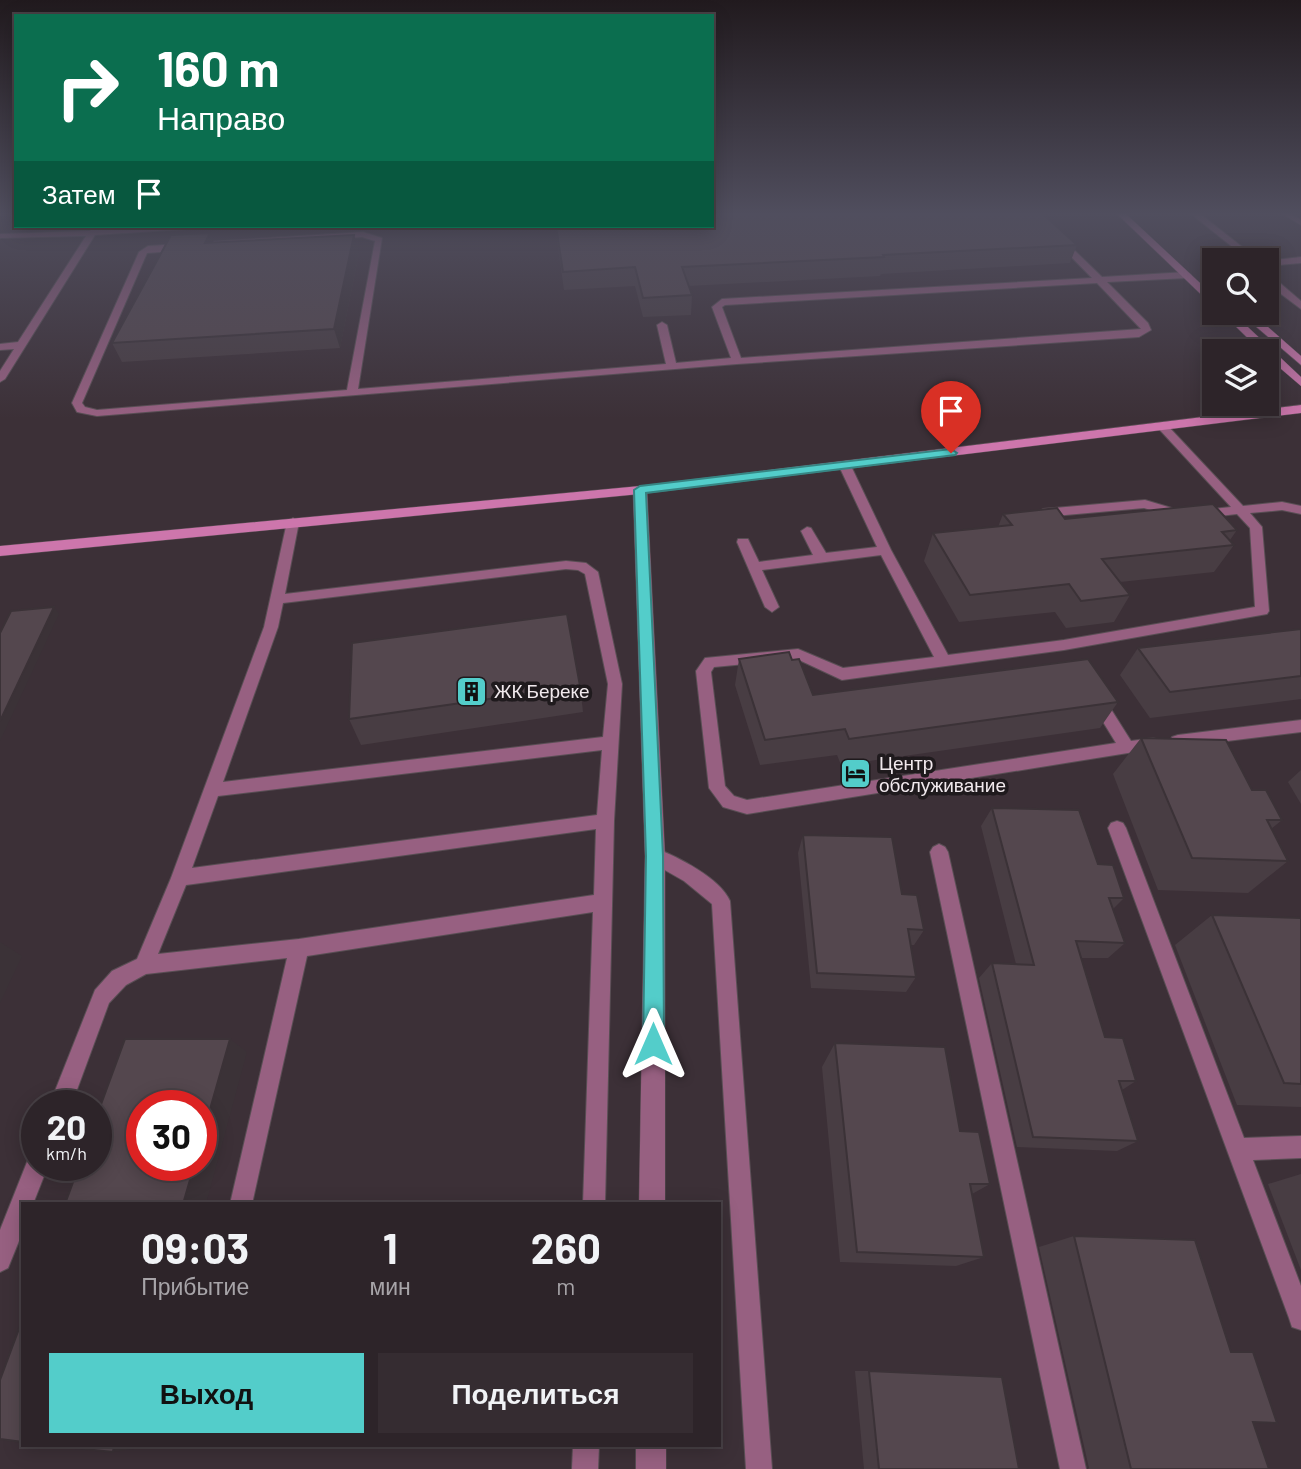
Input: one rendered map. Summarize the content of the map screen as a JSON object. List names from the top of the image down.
{
  "places": {
    "building": ["ЖК Береке"],
    "hotel": ["Центр обслуживание"]
  },
  "page": {
    "turn": ["160 m", "Направо"],
    "then": "Затем",
    "speed": "20 km/h",
    "limit": "30",
    "eta": [
      "09:03",
      "Прибытие",
      "1",
      "мин",
      "260",
      "m"
    ],
    "buttons": ["Выход", "Поделиться"]
  }
}
